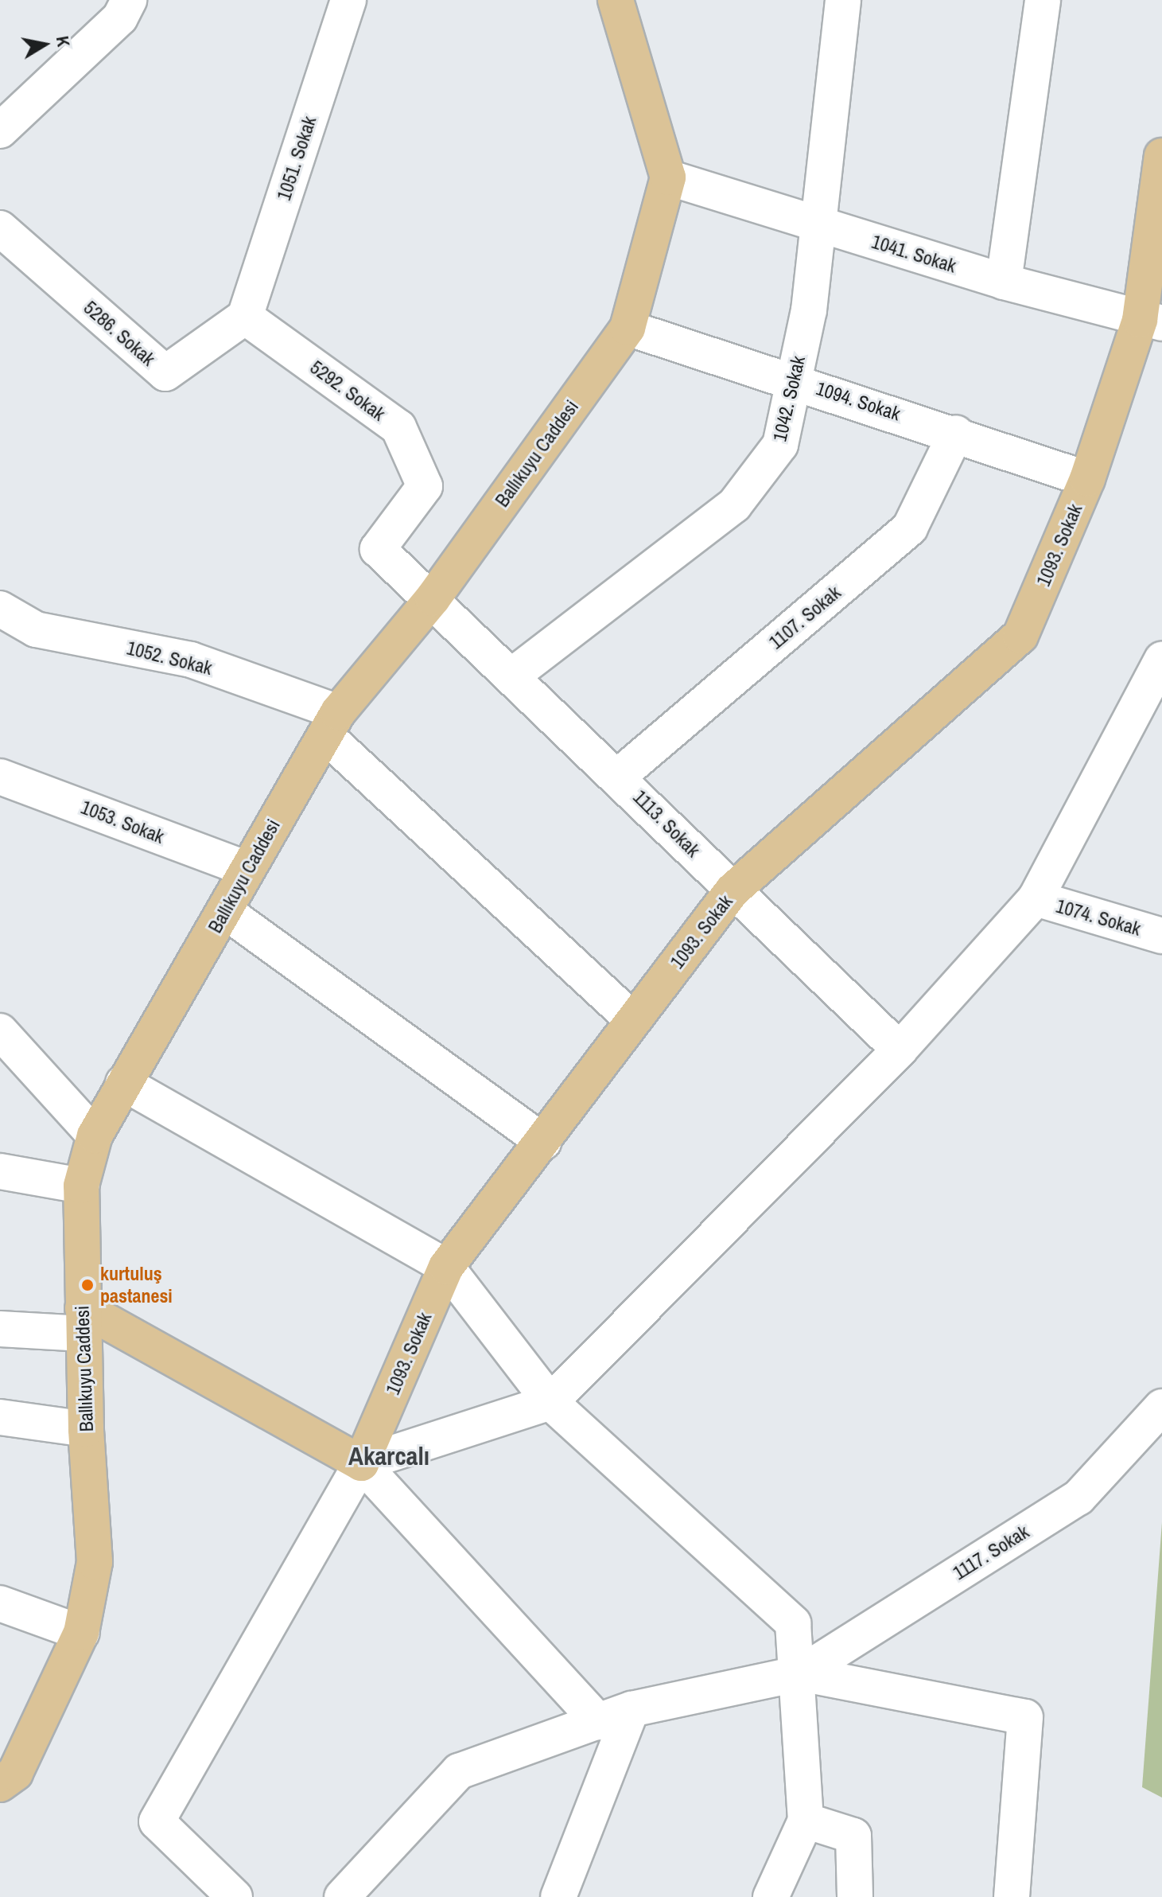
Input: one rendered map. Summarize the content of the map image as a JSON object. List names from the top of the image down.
{
  "streets": {
    "main road": ["Ballıkuyu Caddesi", "1093. Sokak"],
    "street": [
      "1051. Sokak",
      "1041. Sokak",
      "5286. Sokak",
      "5292. Sokak",
      "1042. Sokak",
      "1094. Sokak",
      "1107. Sokak",
      "1052. Sokak",
      "1053. Sokak",
      "1113. Sokak",
      "1074. Sokak",
      "1117. Sokak"
    ]
  },
  "crossings": [
    ["1051. Sokak", "5286. Sokak"],
    ["1051. Sokak", "5292. Sokak"],
    ["1041. Sokak", "1042. Sokak"],
    ["1041. Sokak", "Ballıkuyu Caddesi"],
    ["1041. Sokak", "1093. Sokak"],
    ["5286. Sokak", "5292. Sokak"],
    ["5292. Sokak", "Ballıkuyu Caddesi"],
    ["5292. Sokak", "1113. Sokak"],
    ["1042. Sokak", "1094. Sokak"],
    ["1042. Sokak", "1113. Sokak"],
    ["1094. Sokak", "Ballıkuyu Caddesi"],
    ["1094. Sokak", "1093. Sokak"],
    ["1094. Sokak", "1107. Sokak"],
    ["Ballıkuyu Caddesi", "1052. Sokak"],
    ["Ballıkuyu Caddesi", "1053. Sokak"],
    ["Ballıkuyu Caddesi", "1113. Sokak"],
    ["1093. Sokak", "1113. Sokak"],
    ["1107. Sokak", "1113. Sokak"]
  ],
  "districts": ["Akarcalı"],
  "places": ["kurtuluş pastanesi"],
  "north": "right"
}
